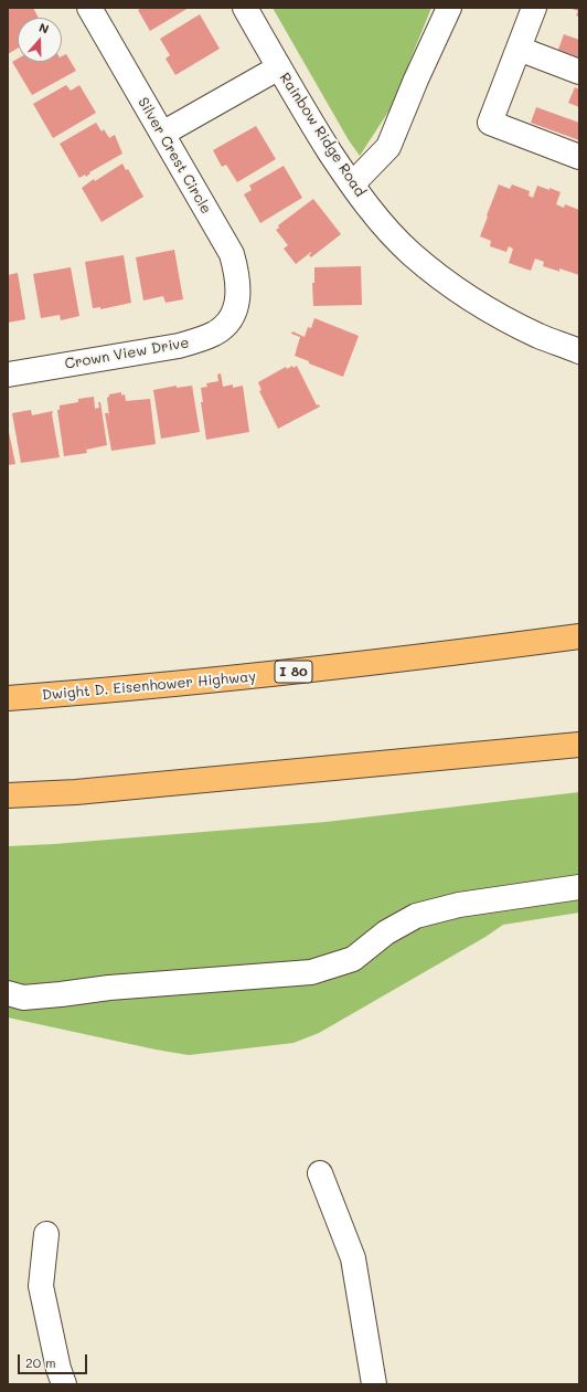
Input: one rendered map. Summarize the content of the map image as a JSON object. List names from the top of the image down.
{
  "streets": {
    "highway": ["I 80", "Dwight D. Eisenhower Highway"],
    "street": ["Rainbow Ridge Road", "Silver Crest Circle", "Crown View Drive"]
  },
  "crossings": [
    ["Silver Crest Circle", "Crown View Drive"]
  ],
  "scale_bar": "20 m",
  "north": "top"
}
